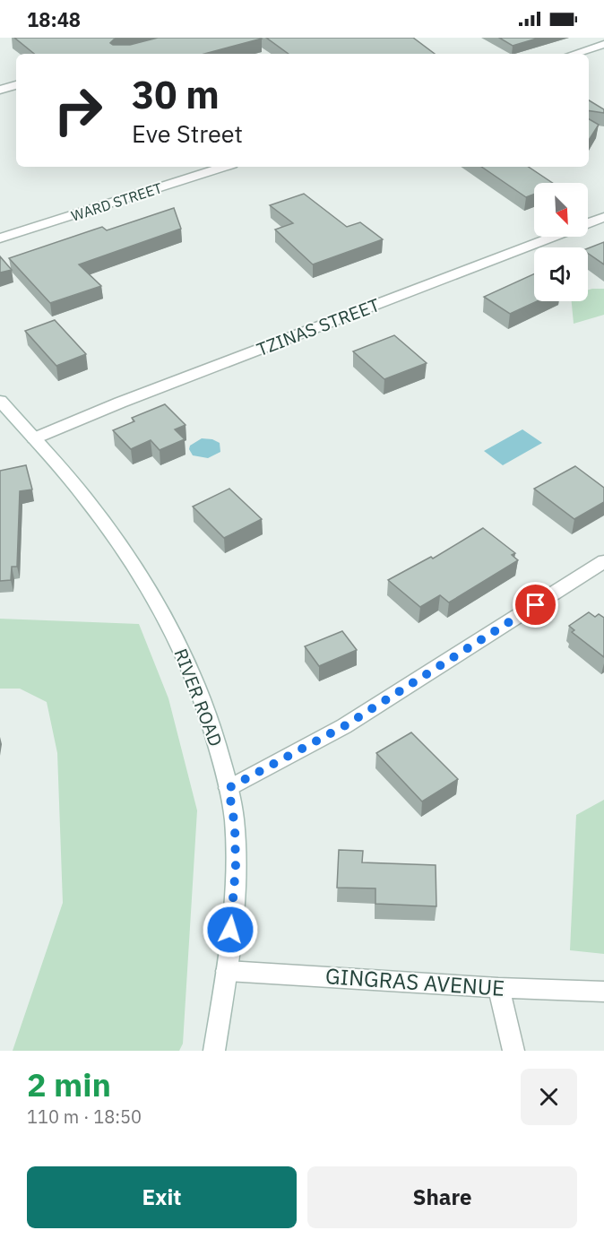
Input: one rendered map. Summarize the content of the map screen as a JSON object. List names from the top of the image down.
{
  "streets": {
    "street": [
      "WARD STREET",
      "TZINAS STREET",
      "RIVER ROAD",
      "GINGRAS AVENUE"
    ]
  },
  "crossings": [
    ["TZINAS STREET", "RIVER ROAD"],
    ["RIVER ROAD", "GINGRAS AVENUE"]
  ],
  "north": "bottom right",
  "page": {
    "status": "18:48",
    "turn": ["30 m", "Eve Street"],
    "heading": ["2 min", "110 m · 18:50"],
    "buttons": ["Exit", "Share"]
  }
}
